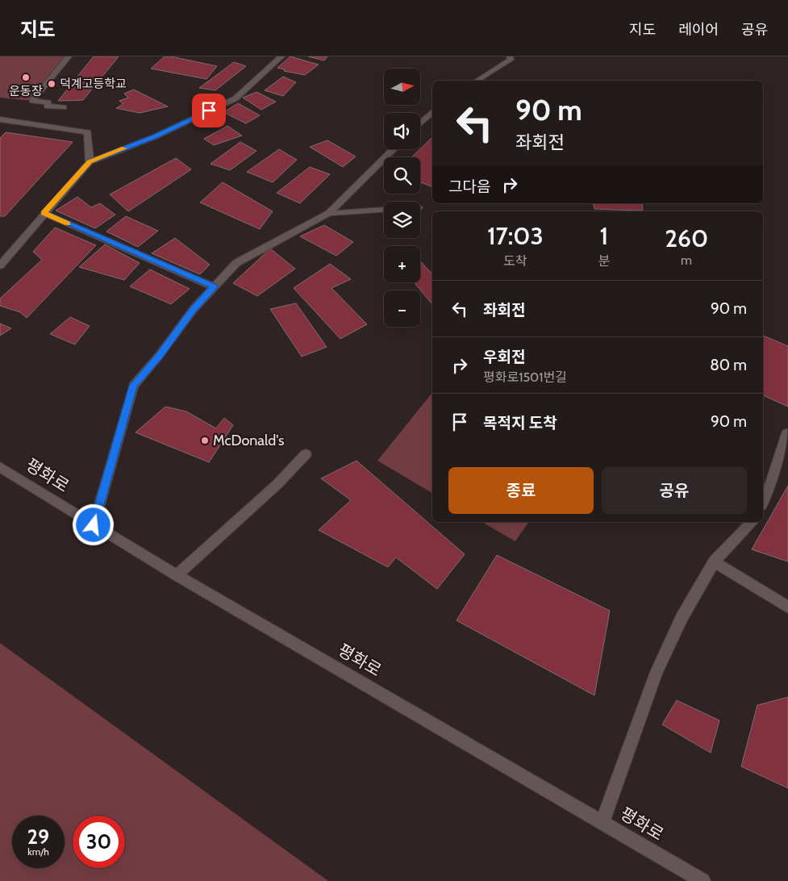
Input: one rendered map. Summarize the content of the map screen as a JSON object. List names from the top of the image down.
{
  "streets": {
    "street": ["평화로"]
  },
  "places": ["운동장", "덕계고등학교", "McDonald's"],
  "north": "right",
  "page": {
    "header": "지도",
    "nav": ["지도", "레이어", "공유"],
    "map_buttons": ["+", "−"],
    "turn": ["90 m", "좌회전"],
    "then": "그다음",
    "eta": [
      "17:03",
      "도착",
      "1",
      "분",
      "260",
      "m"
    ],
    "list": [
      {
        "name": "좌회전",
        "value": "90 m"
      },
      {
        "name": "우회전",
        "note": "평화로1501번길",
        "value": "80 m"
      },
      {
        "name": "목적지 도착",
        "value": "90 m"
      }
    ],
    "buttons": ["종료", "공유"],
    "speed": "29 km/h",
    "limit": "30"
  }
}
